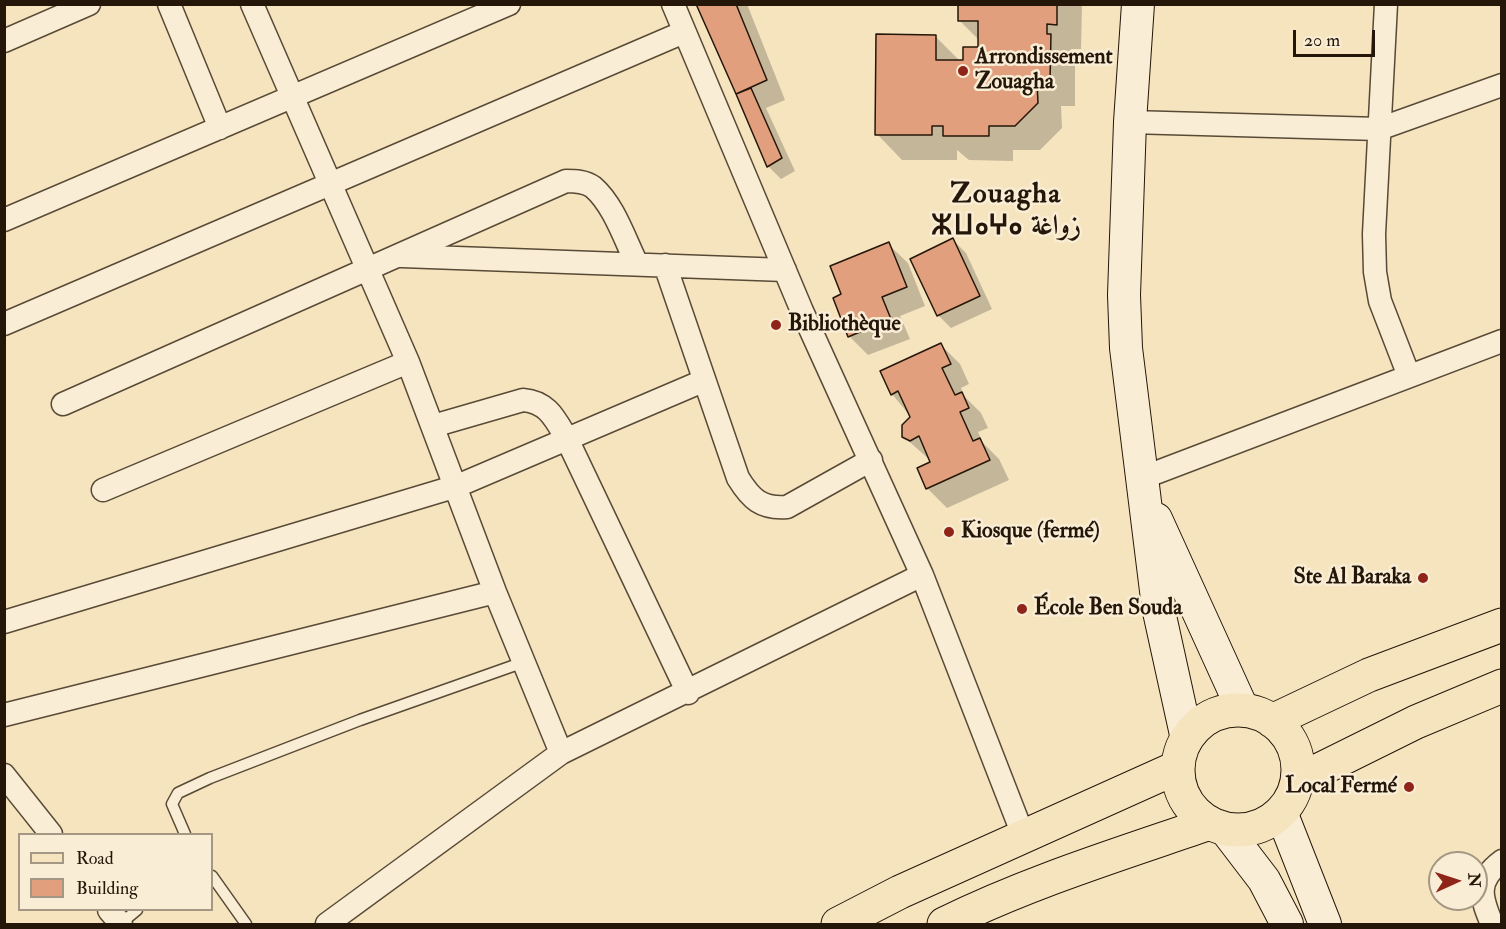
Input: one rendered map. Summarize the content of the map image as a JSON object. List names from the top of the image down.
{
  "districts": ["Zouagha ⵣⵡⴰⵖⴰ زواغة"],
  "places": [
    "Arrondissement Zouagha",
    "Bibliothèque",
    "Kiosque (fermé)",
    "Ste Al Baraka",
    "École Ben Souda",
    "Local Fermé"
  ],
  "legend": ["Road", "Building"],
  "scale_bar": "20 m",
  "north": "right"
}
